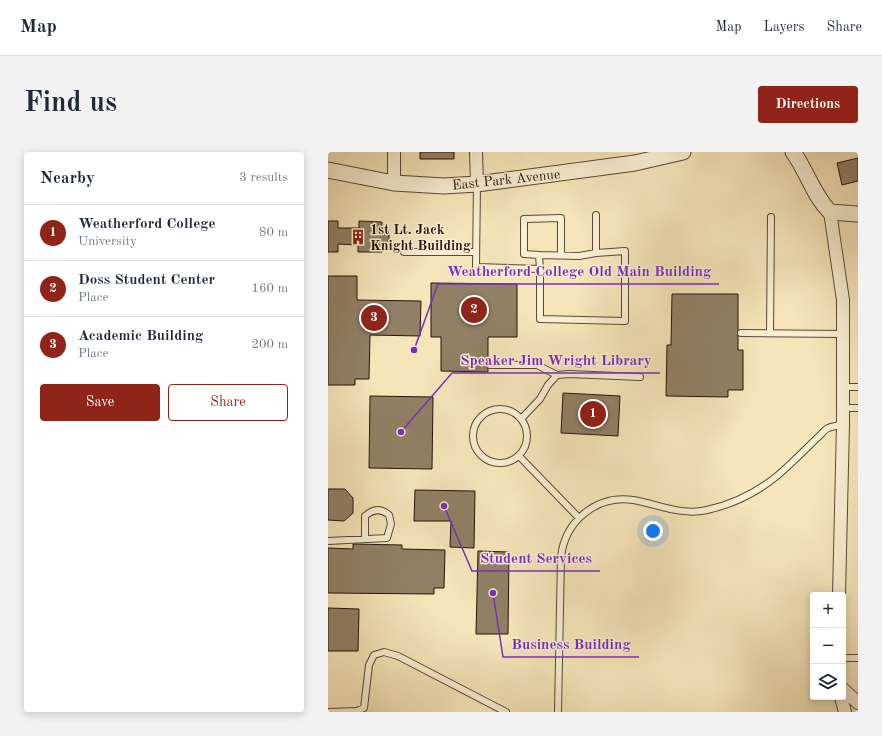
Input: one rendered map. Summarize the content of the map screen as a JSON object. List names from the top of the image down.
{
  "streets": {
    "street": ["East Park Avenue"]
  },
  "places": {
    "building": ["1st Lt. Jack Knight Building"],
    "other": [
      "Weatherford College Old Main Building",
      "Speaker Jim Wright Library",
      "Student Services",
      "Business Building"
    ]
  },
  "page": {
    "header": "Map",
    "nav": ["Map", "Layers", "Share"],
    "buttons": [
      "Directions",
      ["Save", "Share"]
    ],
    "title": "Find us",
    "heading": ["Nearby", "3 results"],
    "list": [
      {
        "mark": "1",
        "name": "Weatherford College",
        "note": "University",
        "value": "80 m"
      },
      {
        "mark": "2",
        "name": "Doss Student Center",
        "note": "Place",
        "value": "160 m"
      },
      {
        "mark": "3",
        "name": "Academic Building",
        "note": "Place",
        "value": "200 m"
      }
    ],
    "pins": ["2", "3", "1"],
    "map_buttons": ["+", "−"]
  }
}
